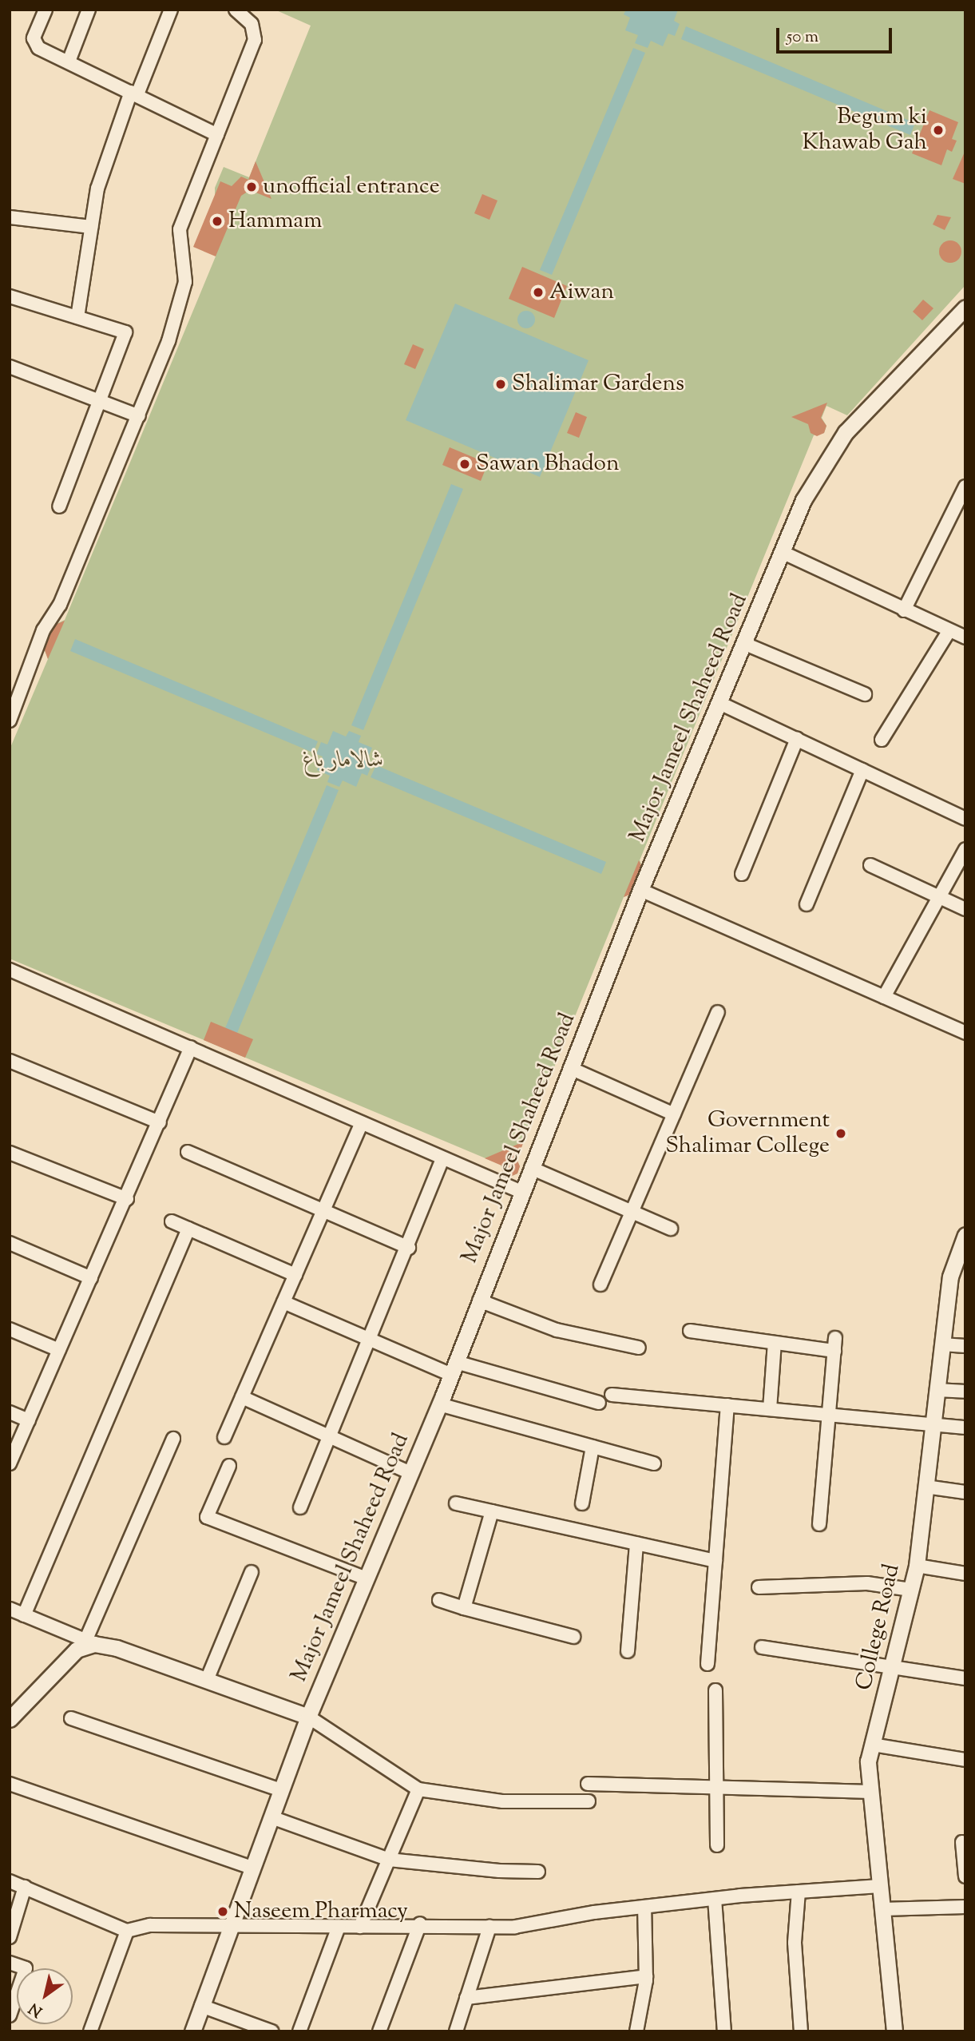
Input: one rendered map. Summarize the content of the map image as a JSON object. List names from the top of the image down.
{
  "streets": {
    "street": ["Major Jameel Shaheed Road", "College Road"]
  },
  "parks": ["شالامار باغ"],
  "places": [
    "Begum ki Khawab Gah",
    "unofficial entrance",
    "Hammam",
    "Aiwan",
    "Shalimar Gardens",
    "Sawan Bhadon",
    "Government Shalimar College",
    "Naseem Pharmacy"
  ],
  "scale_bar": "50 m",
  "north": "bottom left"
}
